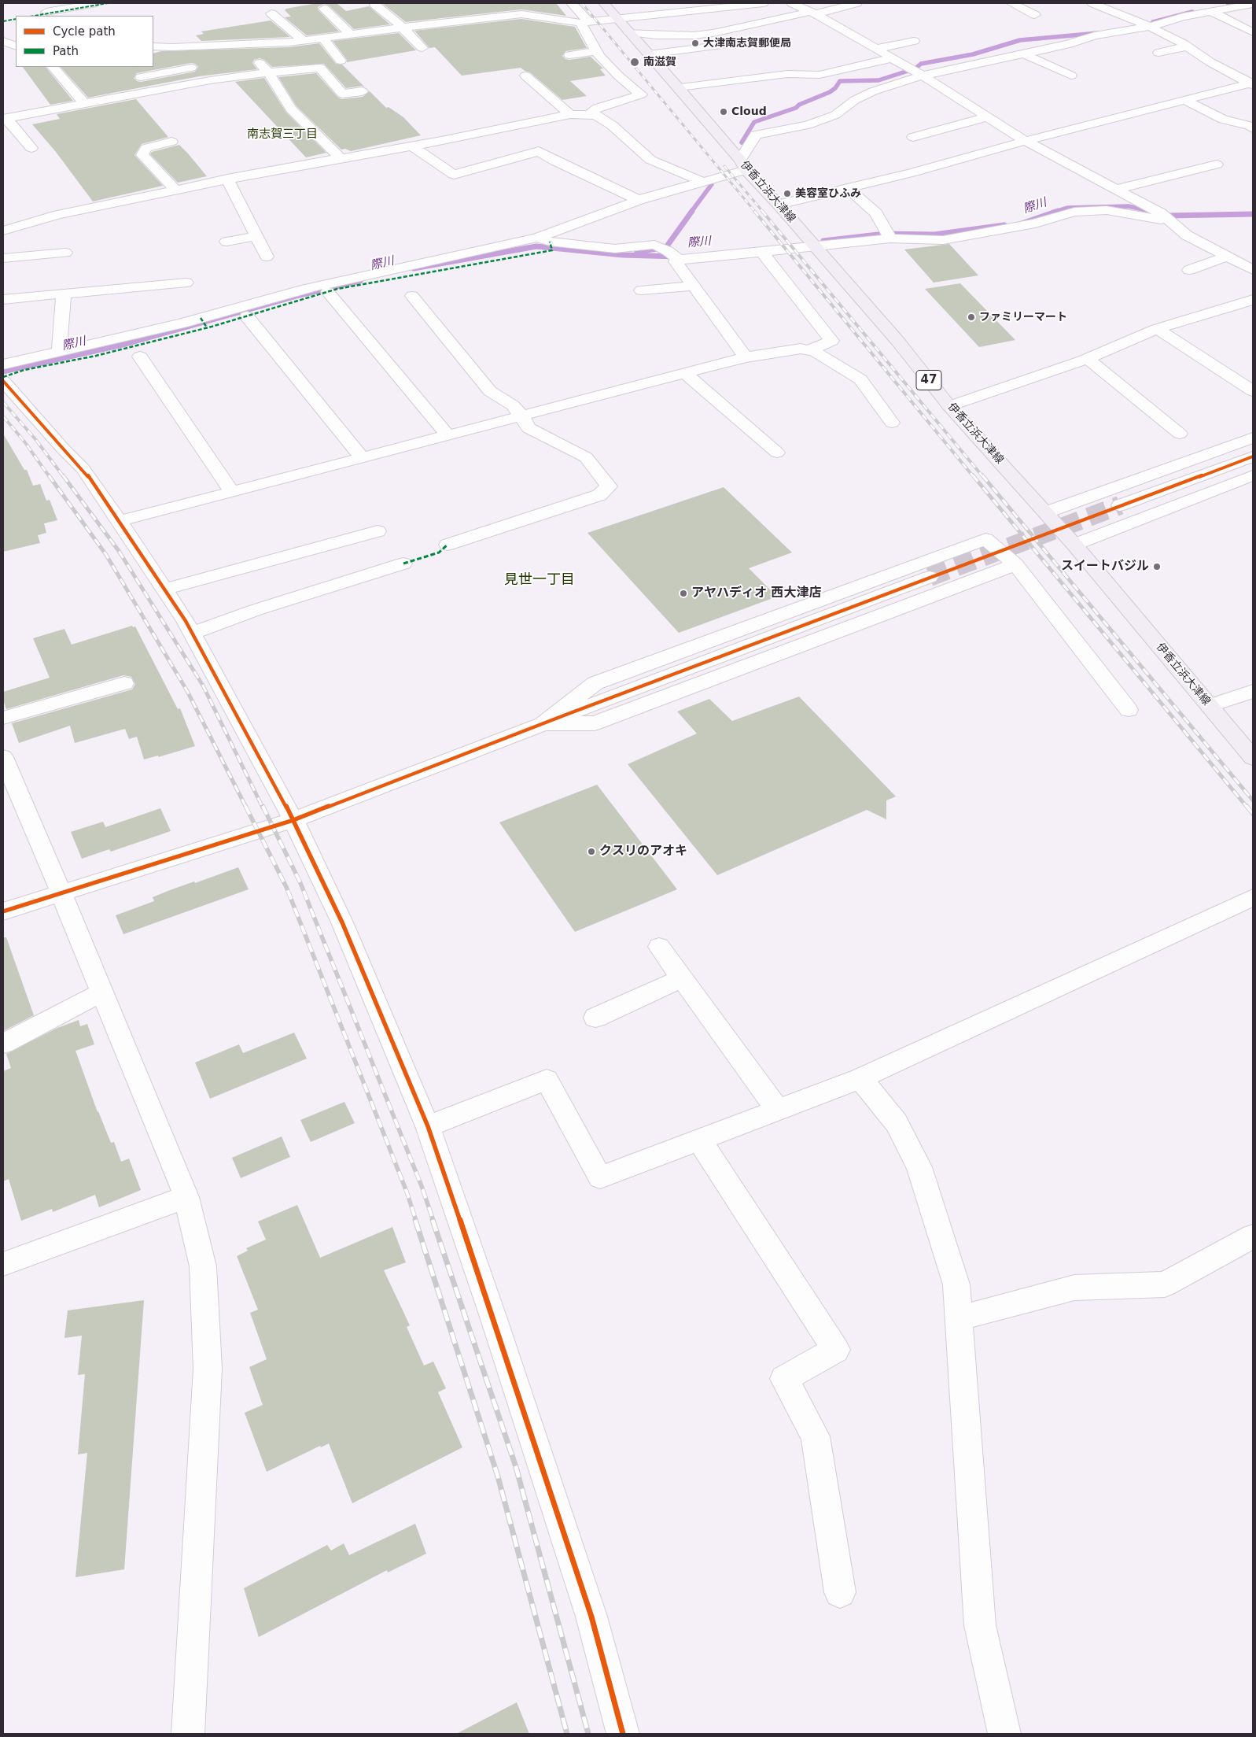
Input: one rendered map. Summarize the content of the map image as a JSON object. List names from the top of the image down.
{
  "streets": {
    "main road": ["伊香立浜大津線", "47"]
  },
  "districts": ["南志賀三丁目", "見世一丁目"],
  "water": ["際川"],
  "places": [
    "大津南志賀郵便局",
    "南滋賀",
    "Cloud",
    "美容室ひふみ",
    "ファミリーマート",
    "スイートバジル",
    "アヤハディオ 西大津店",
    "クスリのアオキ"
  ],
  "legend": ["Cycle path", "Path"]
}
